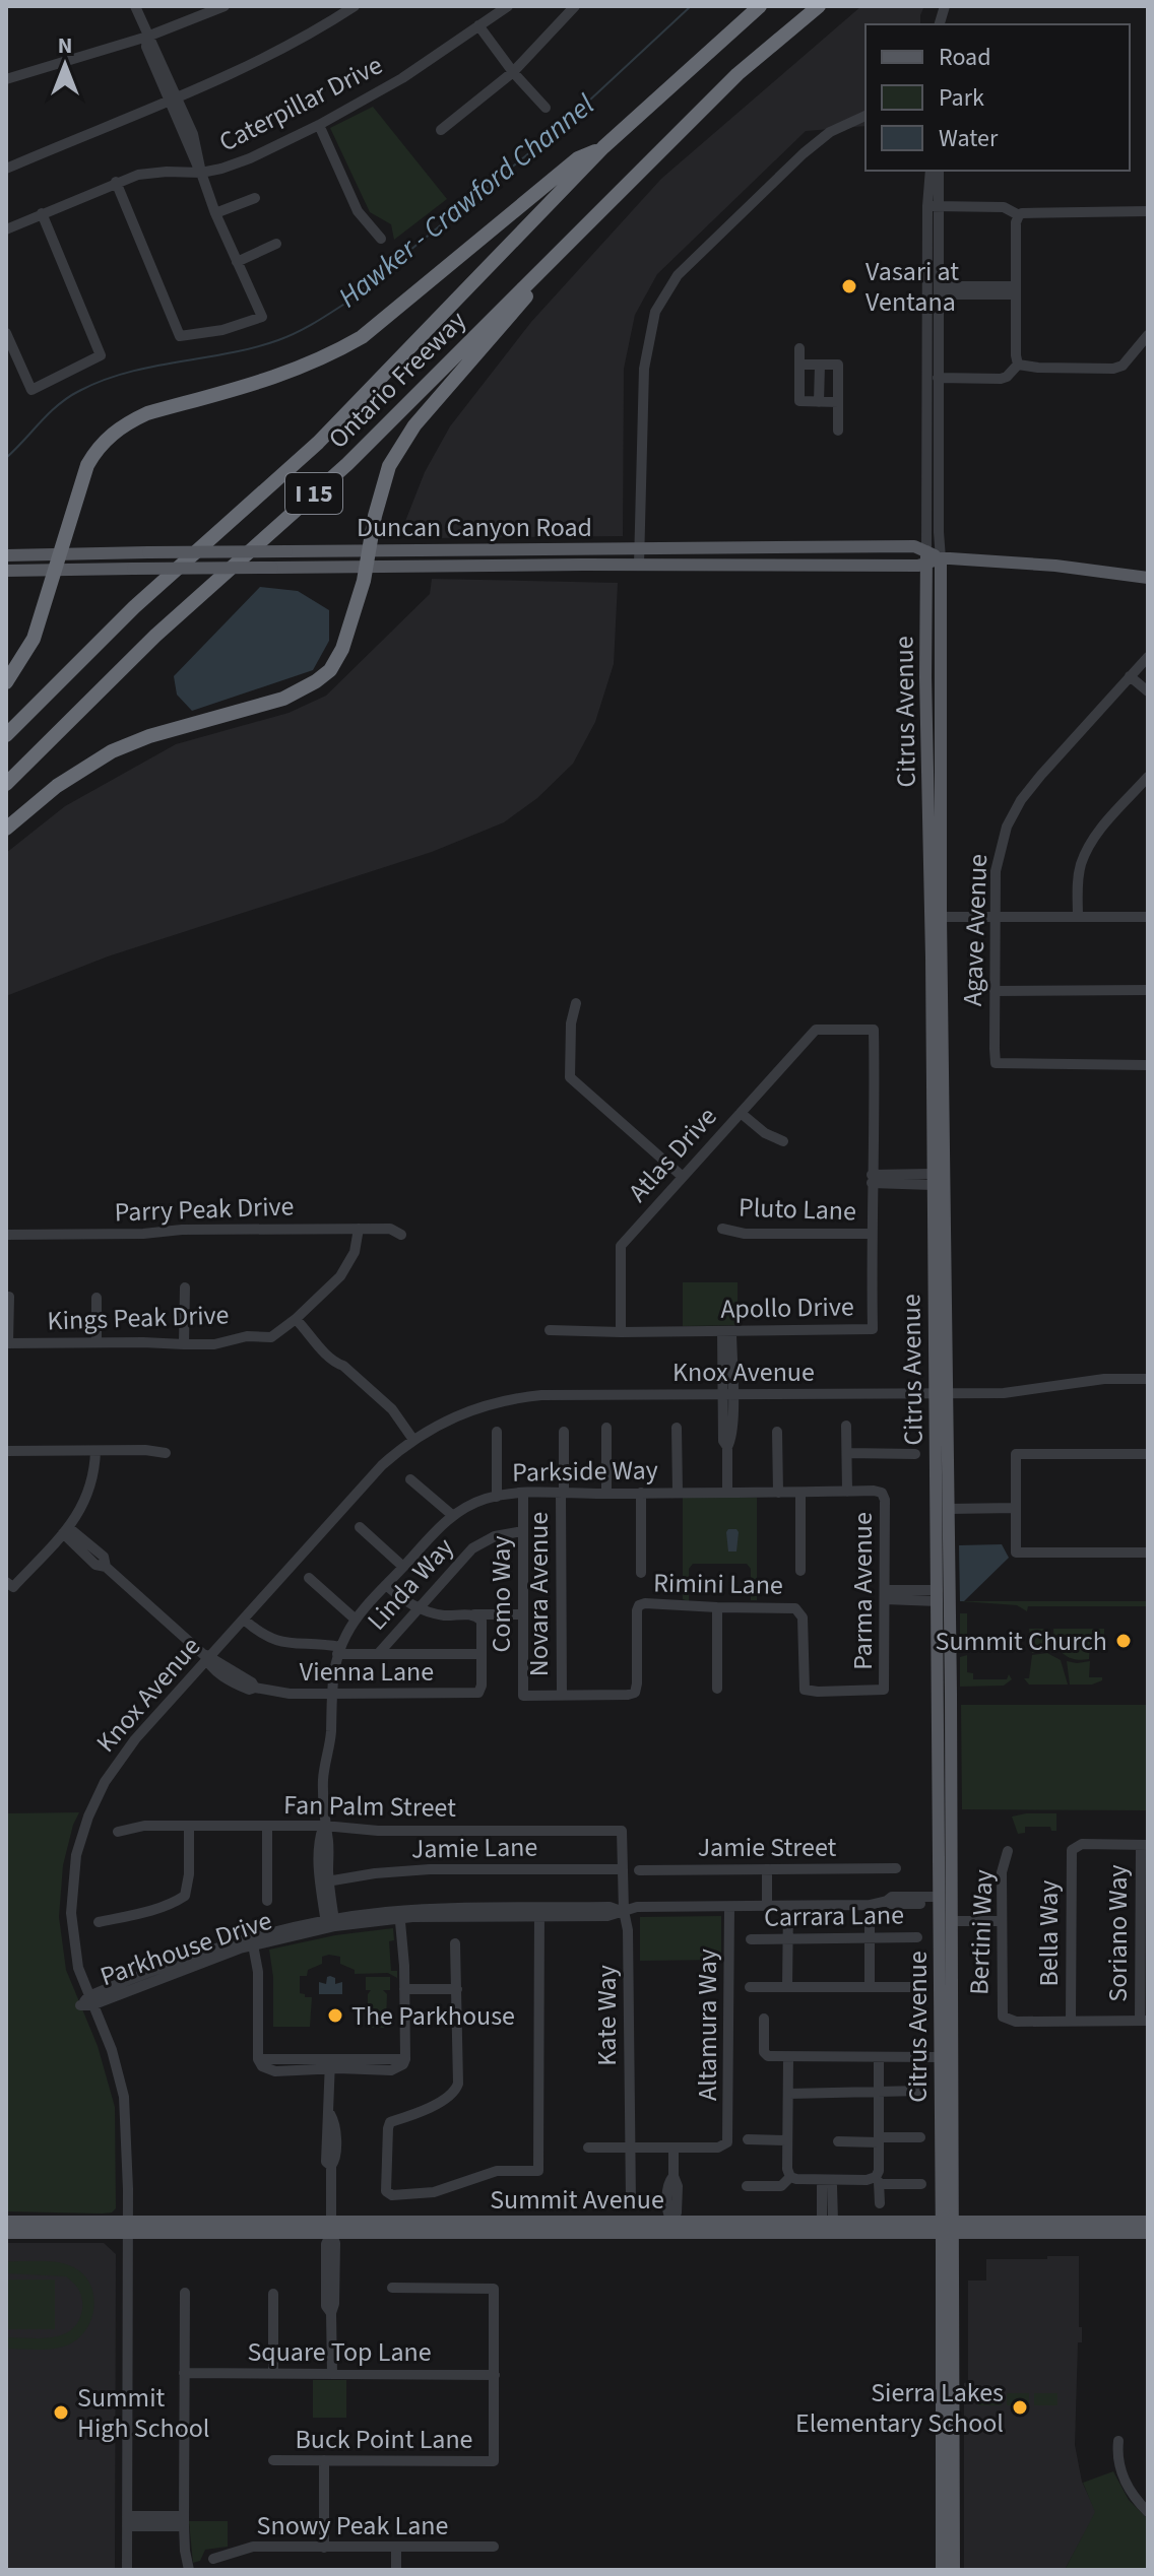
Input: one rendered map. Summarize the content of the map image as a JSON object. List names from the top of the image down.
{
  "streets": {
    "highway": ["Ontario Freeway", "I 15"],
    "main road": ["Duncan Canyon Road", "Citrus Avenue", "Summit Avenue"],
    "street": [
      "Caterpillar Drive",
      "Agave Avenue",
      "Atlas Drive",
      "Parry Peak Drive",
      "Pluto Lane",
      "Apollo Drive",
      "Kings Peak Drive",
      "Knox Avenue",
      "Parkside Way",
      "Linda Way",
      "Rimini Lane",
      "Parma Avenue",
      "Como Way",
      "Novara Avenue",
      "Vienna Lane",
      "Fan Palm Street",
      "Jamie Street",
      "Jamie Lane",
      "Carrara Lane",
      "Bertini Way",
      "Bella Way",
      "Soriano Way",
      "Parkhouse Drive",
      "Kate Way",
      "Altamura Way",
      "Square Top Lane",
      "Buck Point Lane",
      "Snowy Peak Lane"
    ]
  },
  "crossings": [
    ["Duncan Canyon Road", "Citrus Avenue"],
    ["Citrus Avenue", "Knox Avenue"],
    ["Citrus Avenue", "Parkhouse Drive"],
    ["Citrus Avenue", "Summit Avenue"],
    ["Atlas Drive", "Apollo Drive"],
    ["Pluto Lane", "Apollo Drive"],
    ["Knox Avenue", "Vienna Lane"],
    ["Knox Avenue", "Parkhouse Drive"],
    ["Knox Avenue", "Summit Avenue"],
    ["Parkside Way", "Parma Avenue"],
    ["Parkside Way", "Como Way"],
    ["Parkside Way", "Novara Avenue"],
    ["Parkside Way", "Vienna Lane"],
    ["Parkside Way", "Fan Palm Street"],
    ["Parkside Way", "Jamie Lane"],
    ["Parkside Way", "Parkhouse Drive"],
    ["Linda Way", "Como Way"],
    ["Rimini Lane", "Parma Avenue"],
    ["Rimini Lane", "Como Way"],
    ["Rimini Lane", "Novara Avenue"],
    ["Como Way", "Novara Avenue"],
    ["Fan Palm Street", "Kate Way"],
    ["Jamie Lane", "Kate Way"],
    ["Bertini Way", "Bella Way"],
    ["Bella Way", "Soriano Way"],
    ["Parkhouse Drive", "Kate Way"],
    ["Parkhouse Drive", "Altamura Way"],
    ["Square Top Lane", "Buck Point Lane"]
  ],
  "water": ["Hawker - Crawford Channel"],
  "places": [
    "Vasari at Ventana",
    "Summit Church",
    "The Parkhouse",
    "Sierra Lakes Elementary School",
    "Summit High School"
  ],
  "legend": ["Road", "Park", "Water"],
  "north": "top"
}
